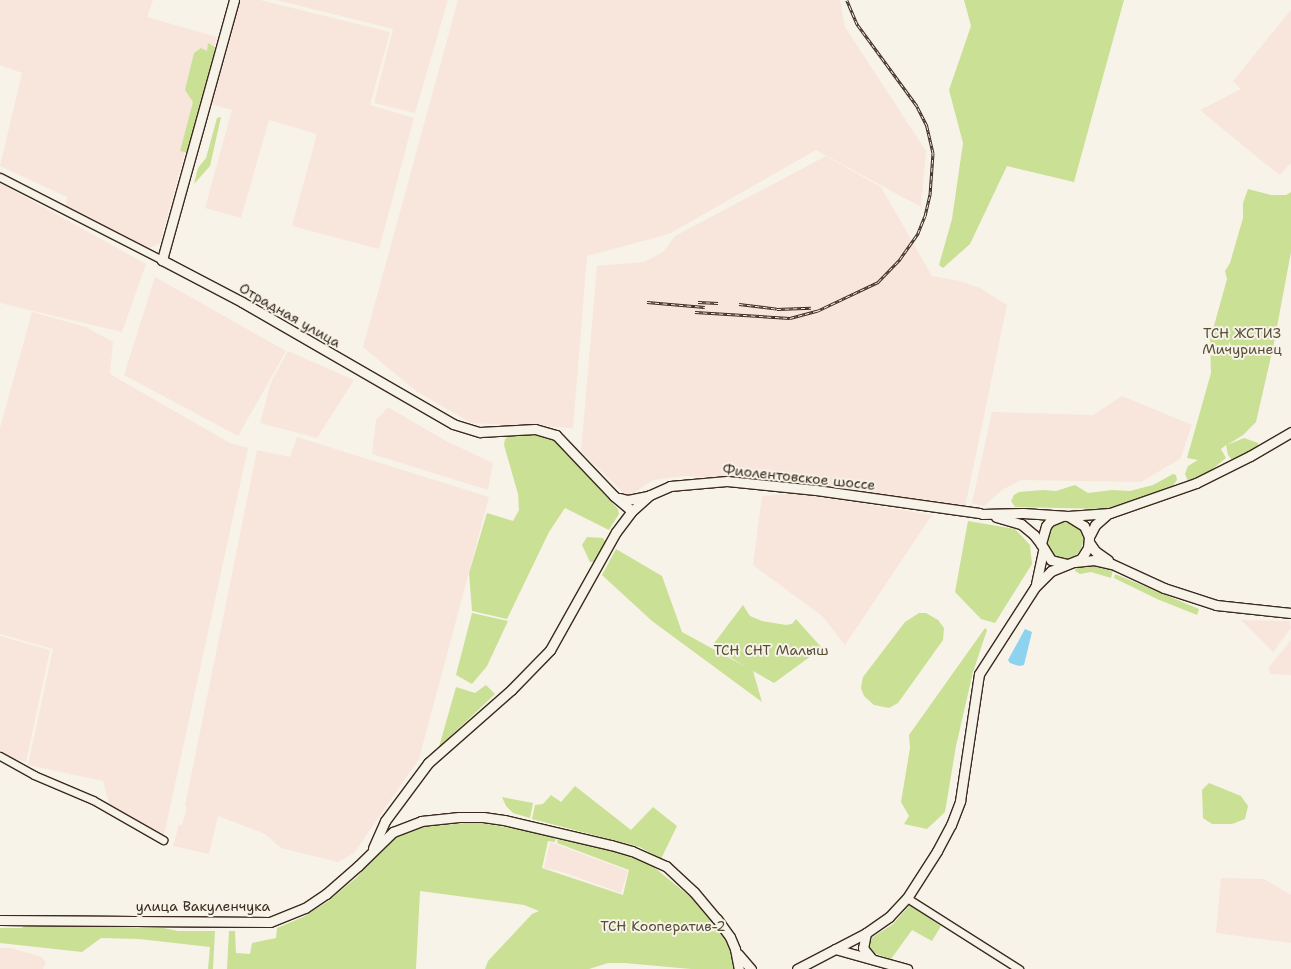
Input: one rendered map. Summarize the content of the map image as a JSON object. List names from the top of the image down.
{
  "streets": {
    "main road": ["Отрадная улица", "Фиолентовское шоссе", "улица Вакуленчука"]
  },
  "crossings": [
    ["Отрадная улица", "Фиолентовское шоссе"],
    ["Фиолентовское шоссе", "улица Вакуленчука"]
  ],
  "parks": ["ТСН ЖСТИЗ Мичуринец", "ТСН СНТ Малыш", "ТСН Кооператив-2"]
}
